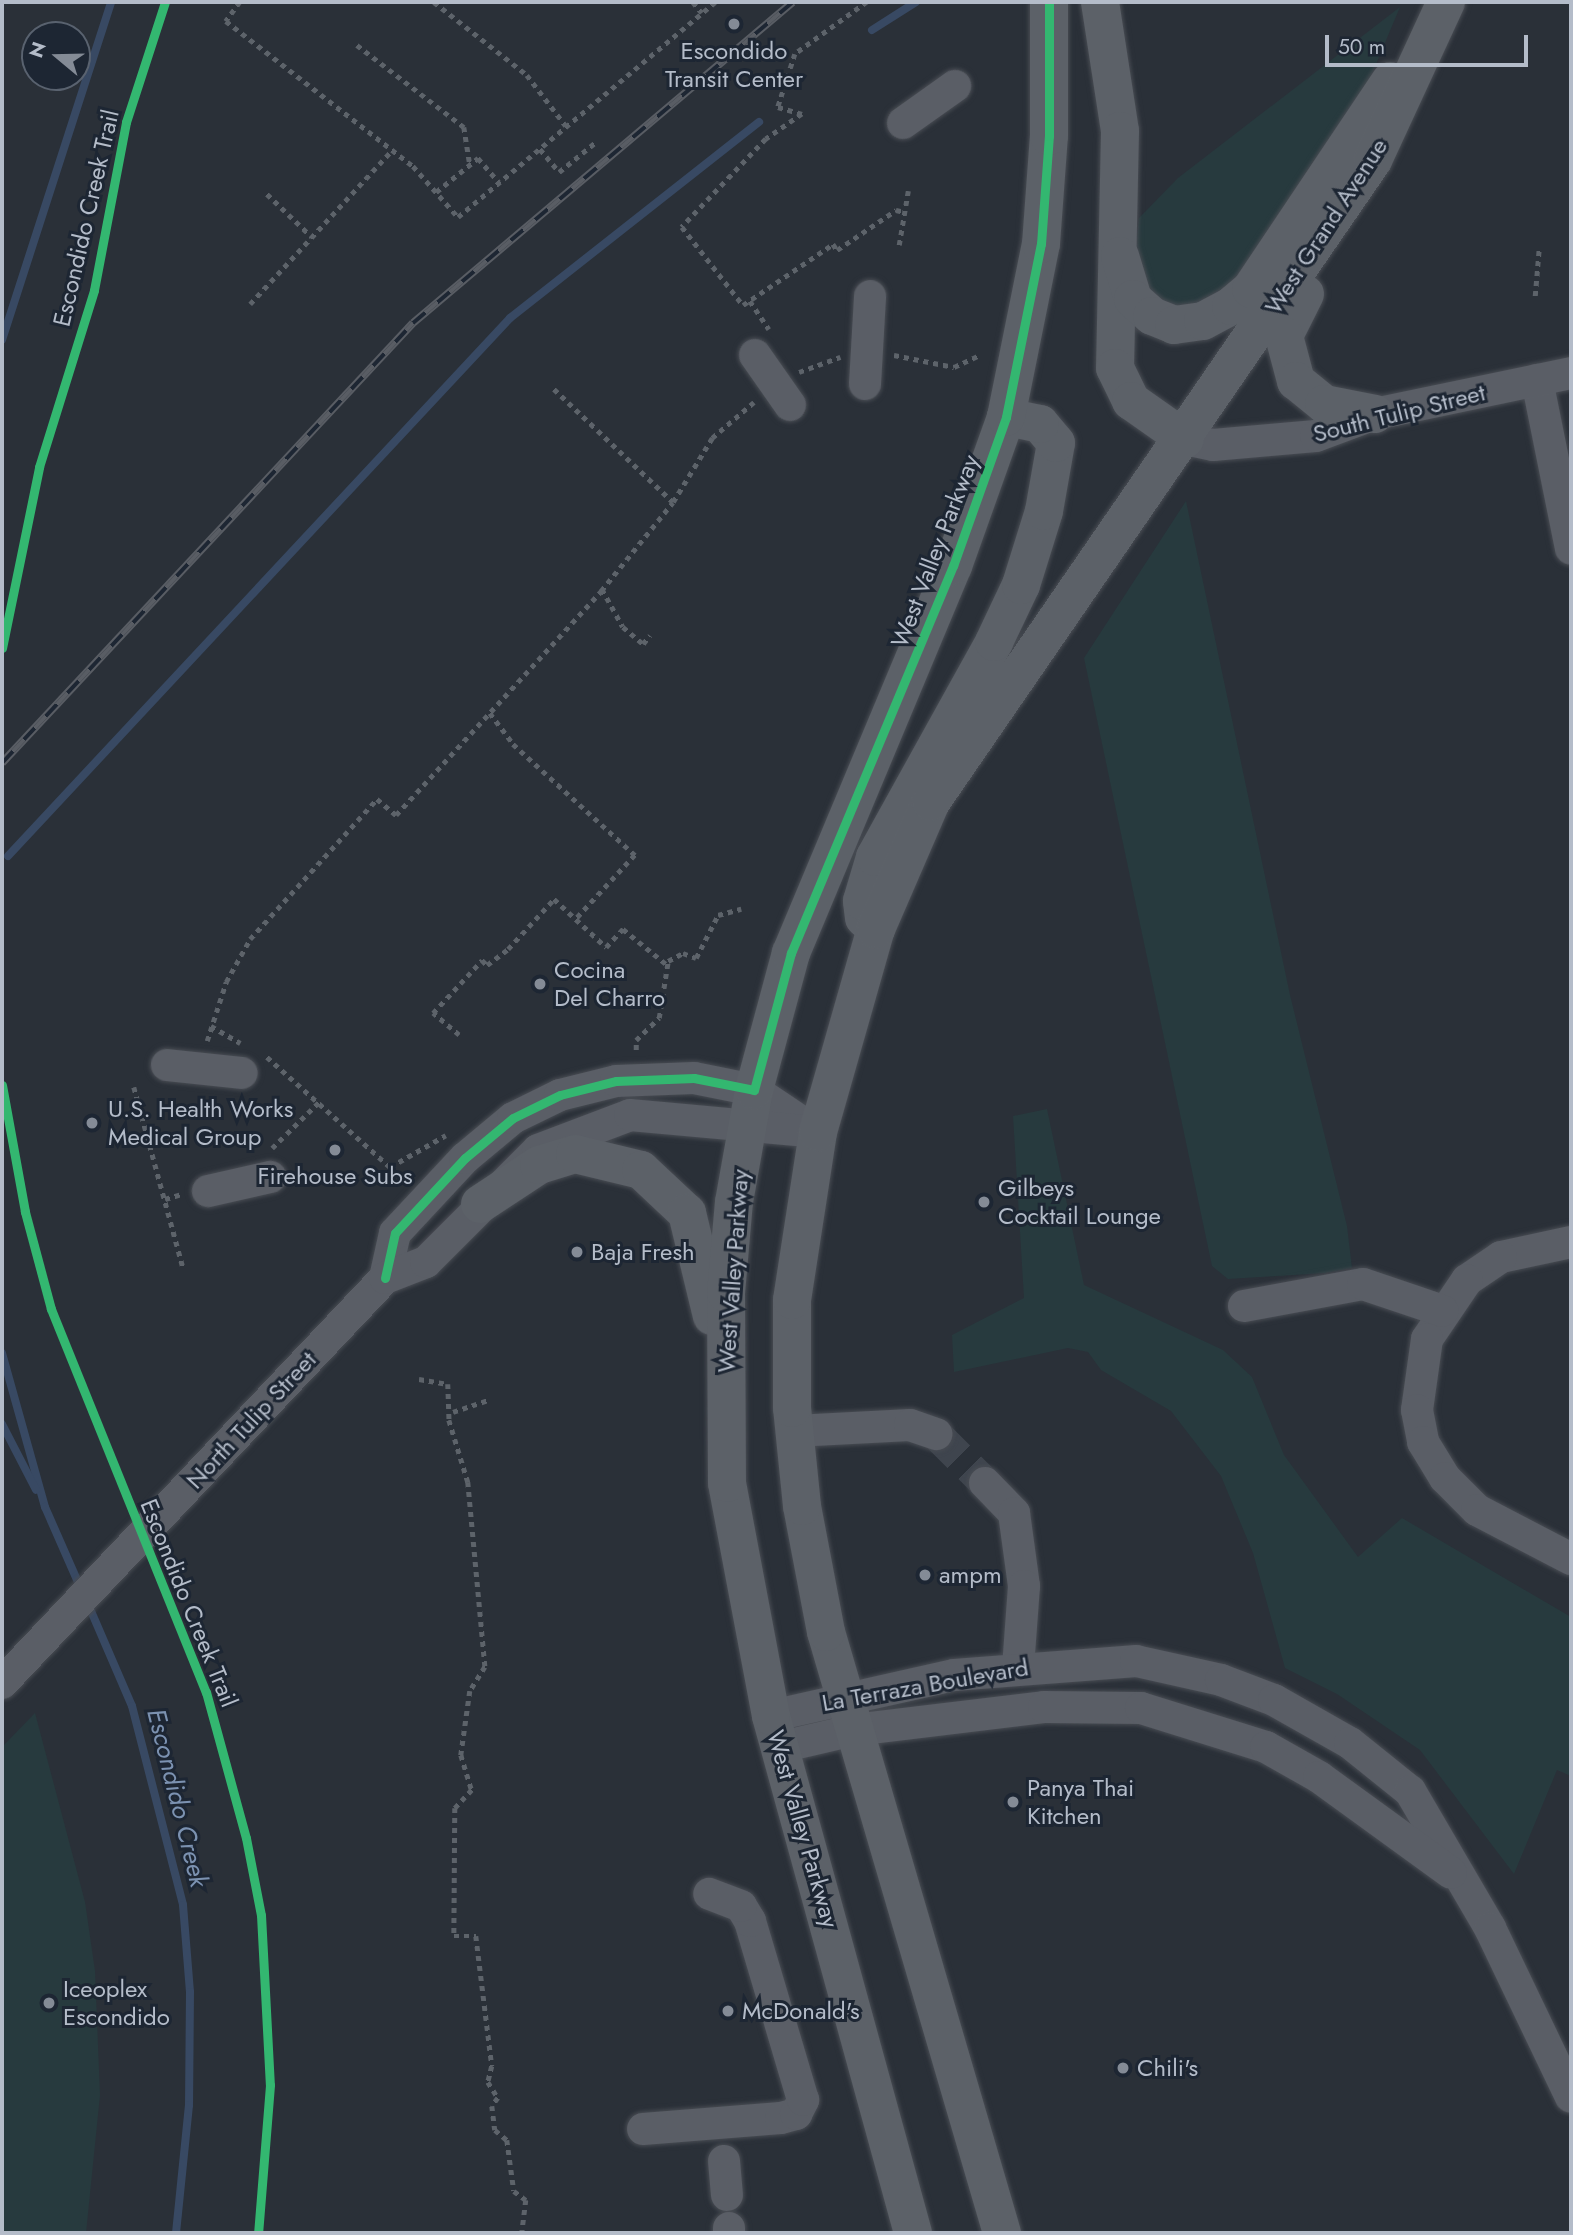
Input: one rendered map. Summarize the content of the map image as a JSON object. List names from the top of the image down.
{
  "streets": {
    "main road": ["West Grand Avenue", "West Valley Parkway"],
    "street": ["South Tulip Street", "North Tulip Street", "La Terraza Boulevard"],
    "cycle path": ["Escondido Creek Trail"]
  },
  "crossings": [
    ["West Grand Avenue", "South Tulip Street"],
    ["West Valley Parkway", "North Tulip Street"],
    ["West Valley Parkway", "La Terraza Boulevard"]
  ],
  "water": ["Escondido Creek"],
  "places": [
    "Escondido Transit Center",
    "Cocina Del Charro",
    "U.S. Health Works Medical Group",
    "Firehouse Subs",
    "Gilbeys Cocktail Lounge",
    "Baja Fresh",
    "ampm",
    "Panya Thai Kitchen",
    "Iceoplex Escondido",
    "McDonald's",
    "Chili's"
  ],
  "scale_bar": "50 m",
  "north": "left"
}
